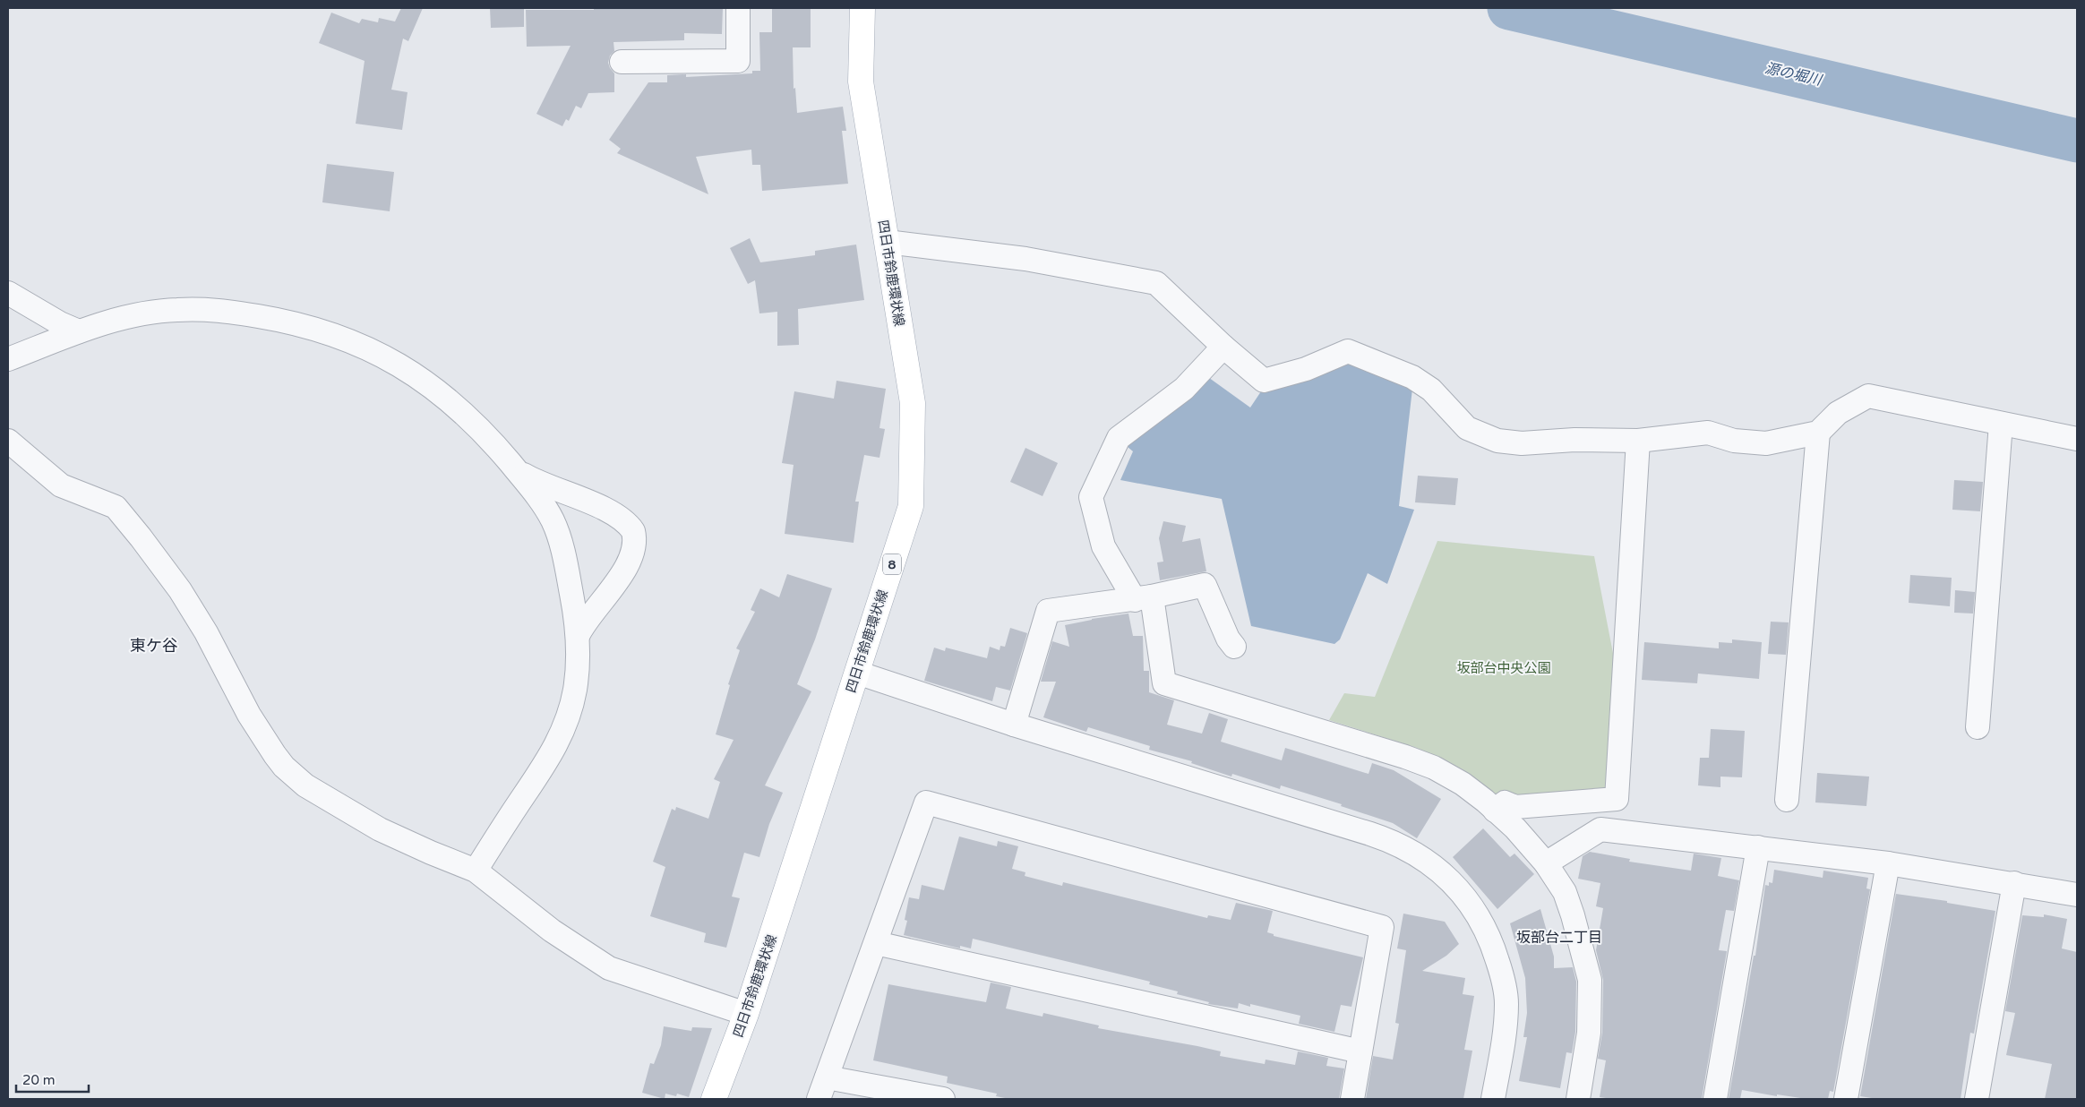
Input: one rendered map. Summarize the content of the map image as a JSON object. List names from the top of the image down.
{
  "streets": {
    "main road": ["四日市鈴鹿環状線", "8"]
  },
  "districts": ["東ケ谷", "坂部台二丁目"],
  "water": ["源の堀川"],
  "parks": ["坂部台中央公園"],
  "scale_bar": "20 m"
}
